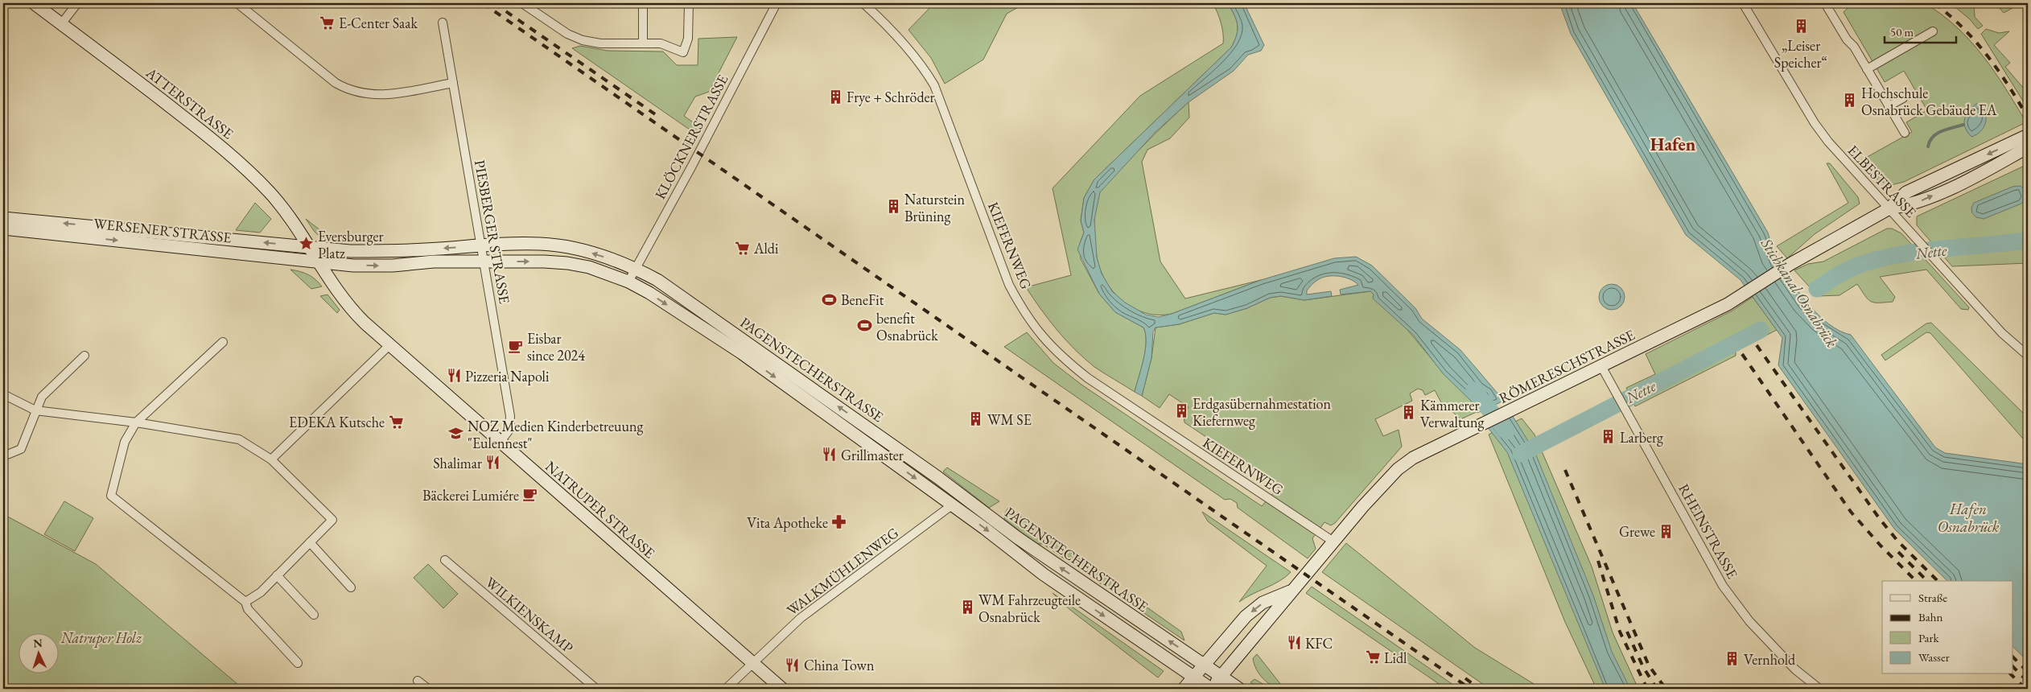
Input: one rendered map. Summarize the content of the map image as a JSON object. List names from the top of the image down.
{
  "streets": {
    "main road": [
      "ATTERSTRASSE",
      "WERSENER STRASSE",
      "RÖMERESCHSTRASSE",
      "PAGENSTECHERSTRASSE",
      "NATRUPER STRASSE"
    ],
    "street": [
      "KLÖCKNERSTRASSE",
      "ELBESTRASSE",
      "PIESBERGER STRASSE",
      "KIEFERNWEG",
      "RHEINSTRASSE",
      "WALKMÜHLENWEG",
      "WILKIENSKAMP"
    ]
  },
  "crossings": [
    ["ATTERSTRASSE", "WERSENER STRASSE"],
    ["ATTERSTRASSE", "PAGENSTECHERSTRASSE"],
    ["KLÖCKNERSTRASSE", "PAGENSTECHERSTRASSE"],
    ["ELBESTRASSE", "RÖMERESCHSTRASSE"],
    ["WERSENER STRASSE", "PAGENSTECHERSTRASSE"],
    ["WERSENER STRASSE", "NATRUPER STRASSE"],
    ["PIESBERGER STRASSE", "PAGENSTECHERSTRASSE"],
    ["PIESBERGER STRASSE", "NATRUPER STRASSE"],
    ["KIEFERNWEG", "RÖMERESCHSTRASSE"],
    ["RÖMERESCHSTRASSE", "PAGENSTECHERSTRASSE"],
    ["RÖMERESCHSTRASSE", "RHEINSTRASSE"],
    ["PAGENSTECHERSTRASSE", "NATRUPER STRASSE"],
    ["PAGENSTECHERSTRASSE", "WALKMÜHLENWEG"],
    ["NATRUPER STRASSE", "WALKMÜHLENWEG"]
  ],
  "districts": ["Hafen"],
  "water": ["Nette", "Stichkanal Osnabrück", "Hafen Osnabrück"],
  "parks": ["Natruper Holz"],
  "places": {
    "supermarket": [
      "E-Center Saak",
      "Aldi",
      "EDEKA Kutsche",
      "Lidl"
    ],
    "building": [
      "„Leiser Speicher“",
      "Frye + Schröder",
      "Hochschule Osnabrück Gebäude EA",
      "Naturstein Brüning",
      "Erdgasübernahmestation Kiefernweg",
      "Kämmerer Verwaltung",
      "WM SE",
      "Larberg",
      "Grewe",
      "WM Fahrzeugteile Osnabrück",
      "Vernhold"
    ],
    "place": ["Eversburger Platz"],
    "sports": ["BeneFit", "benefit Osnabrück"],
    "cafe": ["Eisbar since 2024", "Bäckerei Lumiére"],
    "restaurant": [
      "Pizzeria Napoli",
      "Grillmaster",
      "Shalimar",
      "KFC",
      "China Town"
    ],
    "school or university": ["NOZ Medien Kinderbetreuung \"Eulennest\""],
    "pharmacy": ["Vita Apotheke"]
  },
  "legend": [
    "Straße",
    "Bahn",
    "Park",
    "Wasser"
  ],
  "scale_bar": "50 m",
  "north": "top"
}
